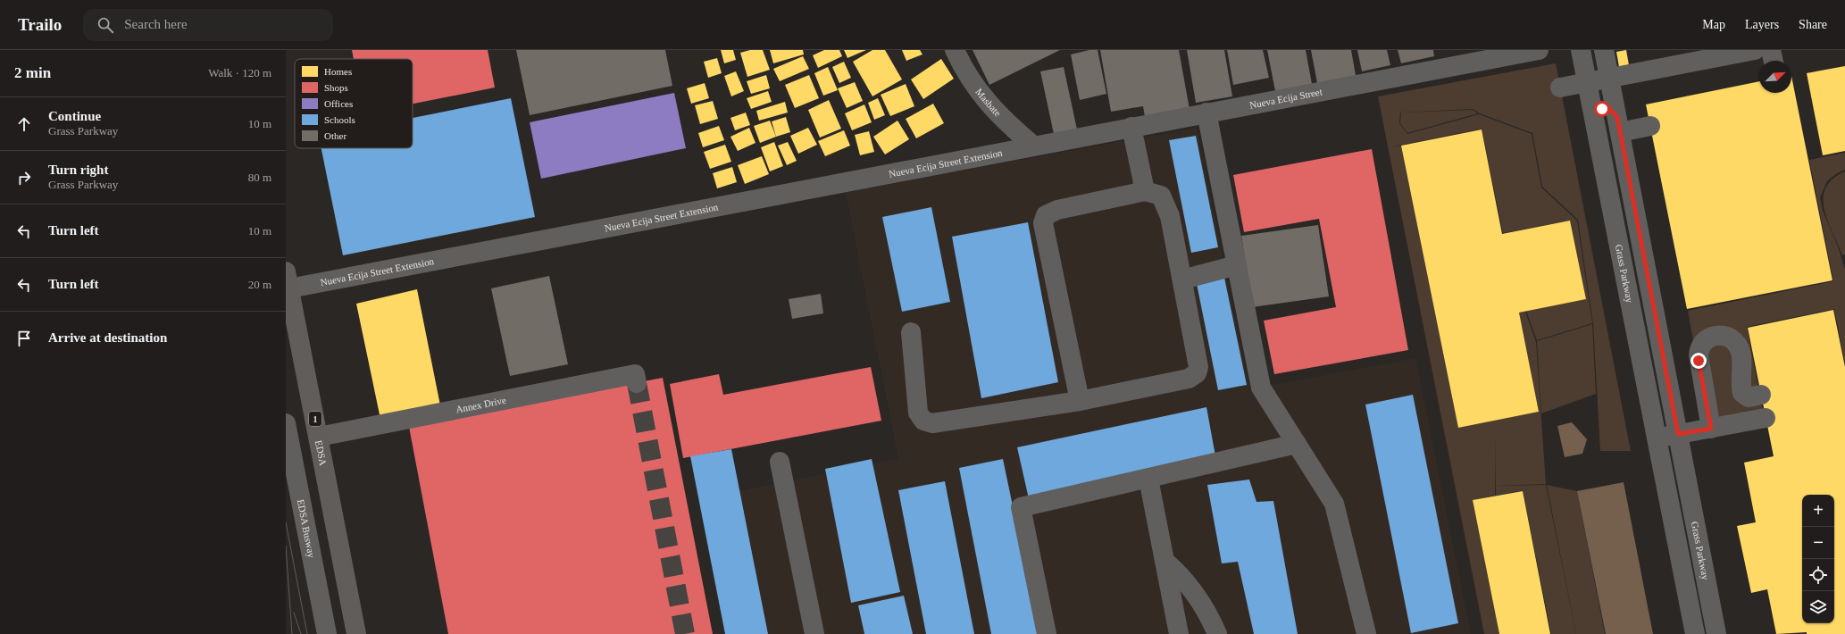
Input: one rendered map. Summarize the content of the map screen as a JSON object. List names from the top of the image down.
{
  "streets": {
    "highway": ["1", "EDSA"],
    "street": [
      "Nueva Ecija Street",
      "Masbate",
      "Nueva Ecija Street Extension",
      "Grass Parkway",
      "Annex Drive",
      "EDSA Busway"
    ]
  },
  "crossings": [
    ["Nueva Ecija Street", "Masbate"],
    ["Nueva Ecija Street", "Nueva Ecija Street Extension"],
    ["Masbate", "Nueva Ecija Street Extension"],
    ["Nueva Ecija Street Extension", "EDSA"],
    ["Annex Drive", "EDSA"]
  ],
  "legend": [
    "Homes",
    "Shops",
    "Offices",
    "Schools",
    "Other"
  ],
  "north": "top right",
  "page": {
    "header": "Trailo",
    "search": "Search here",
    "nav": ["Map", "Layers", "Share"],
    "heading": ["2 min", "Walk · 120 m"],
    "list": [
      ["Continue", "Grass Parkway", "10 m"],
      ["Turn right", "Grass Parkway", "80 m"],
      ["Turn left", "10 m"],
      ["Turn left", "20 m"],
      "Arrive at destination"
    ],
    "map_buttons": ["+", "−"]
  }
}
